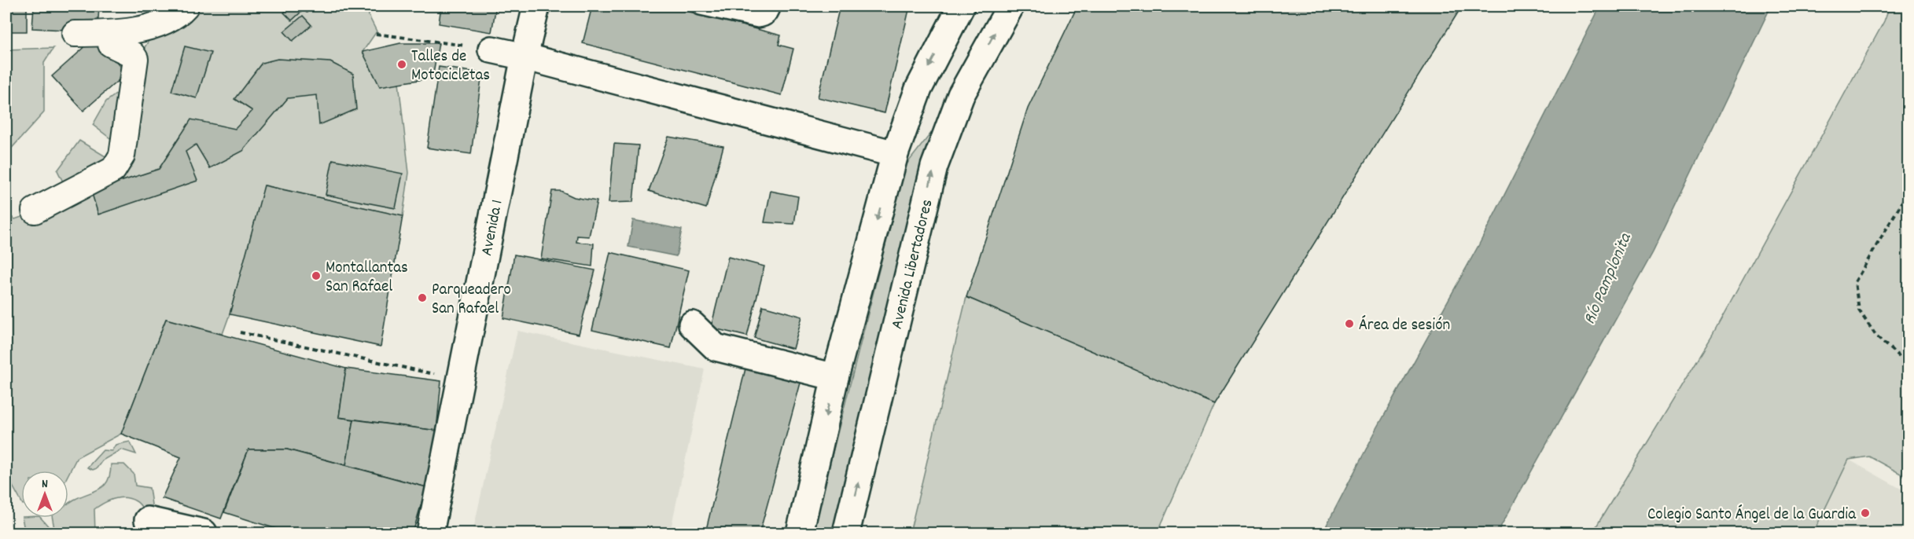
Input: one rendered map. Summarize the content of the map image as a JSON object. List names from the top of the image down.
{
  "streets": {
    "street": ["Avenida 1", "Avenida Libertadores"]
  },
  "water": ["Río Pamplonita"],
  "places": [
    "Talles de Motocicletas",
    "Montallantas San Rafael",
    "Parqueadero San Rafael",
    "Área de sesión",
    "Colegio Santo Ángel de la Guardia"
  ],
  "north": "top"
}
